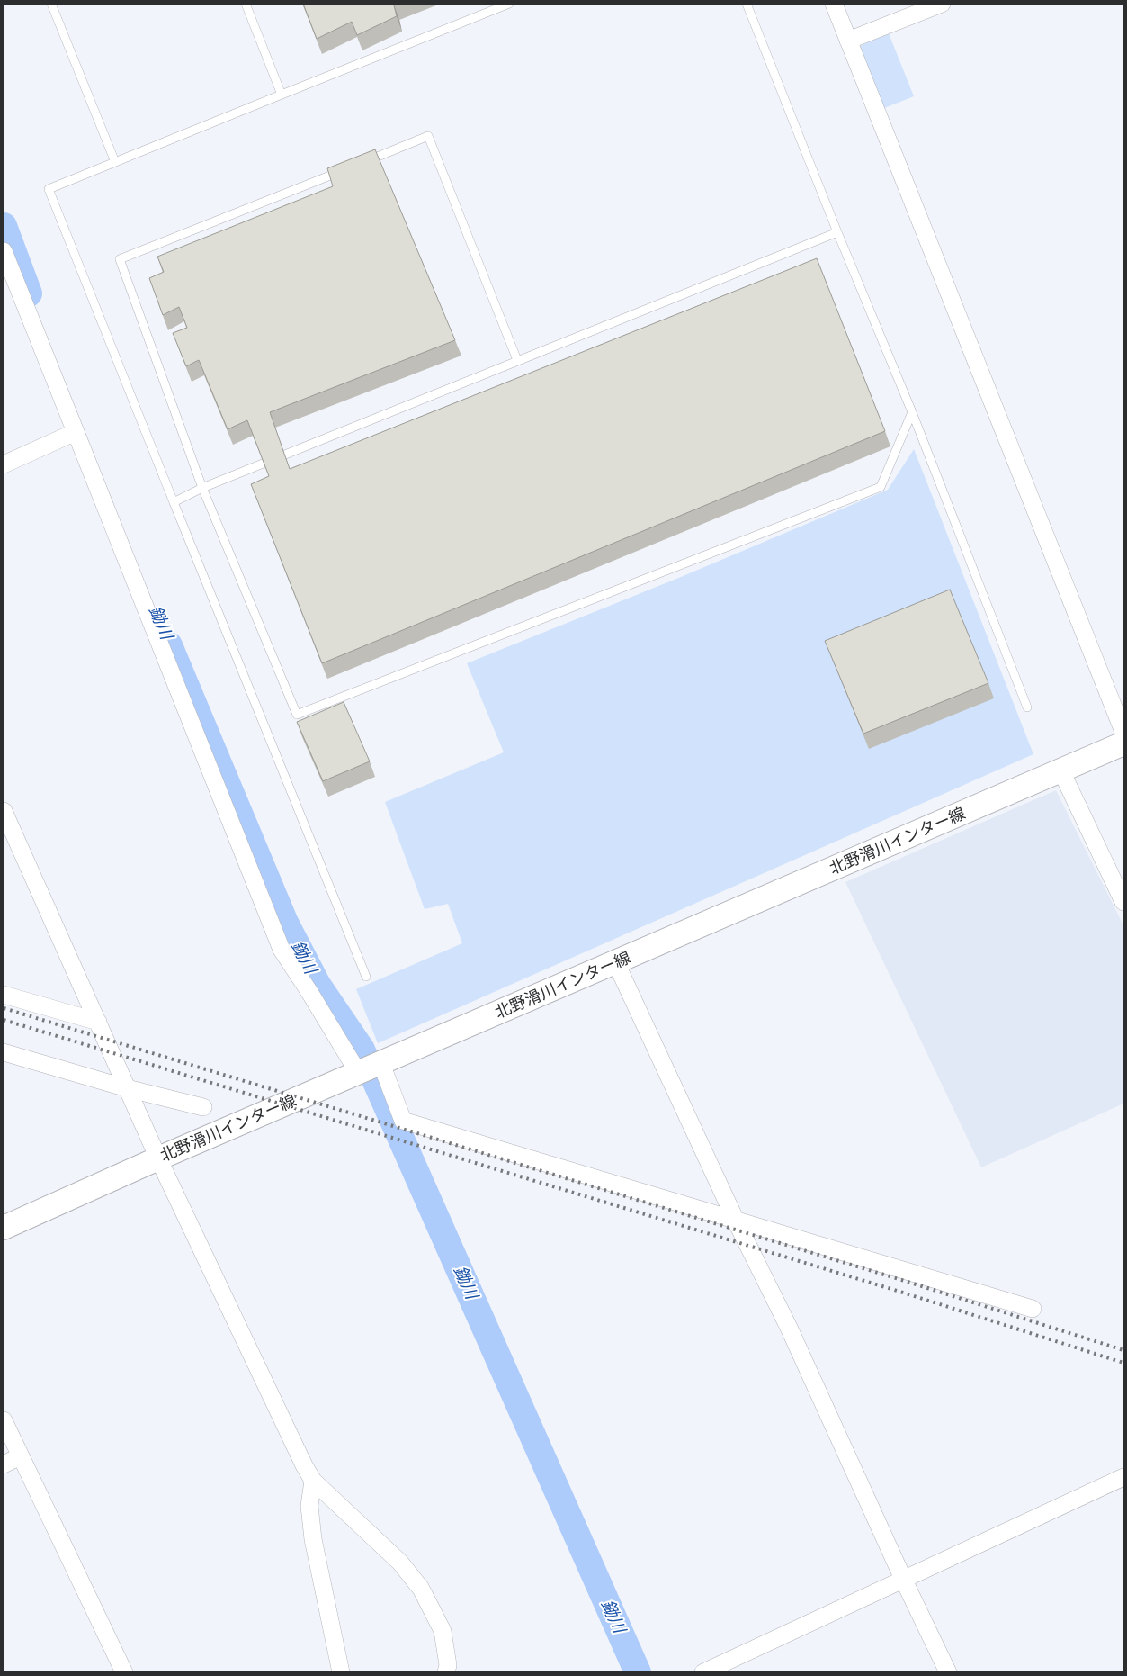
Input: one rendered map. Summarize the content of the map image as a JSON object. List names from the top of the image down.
{
  "streets": {
    "main road": ["北野滑川インター線"]
  },
  "water": ["鋤川"]
}
